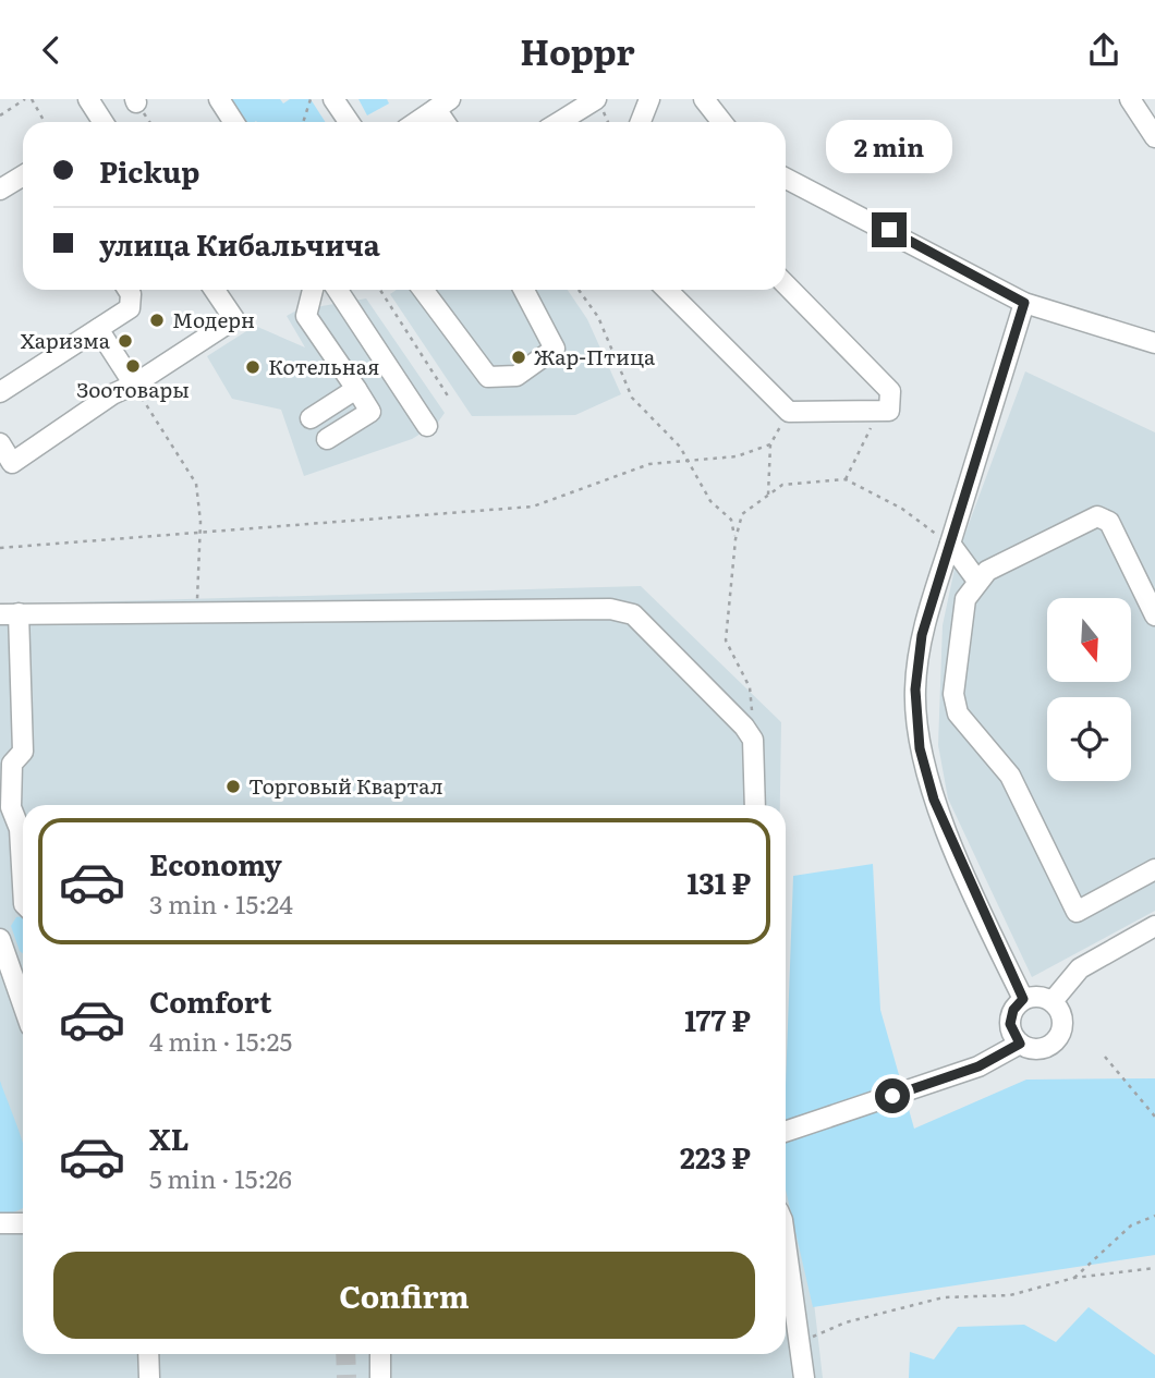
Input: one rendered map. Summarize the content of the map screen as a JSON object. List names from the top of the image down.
{
  "places": [
    "Модерн",
    "Харизма",
    "Жар-Птица",
    "Зоотовары",
    "Котельная",
    "Торговый Квартал"
  ],
  "north": "bottom",
  "page": {
    "header": "Hoppr",
    "bubble": "2 min",
    "banner": ["Pickup", "улица Кибальчича"],
    "list": [
      {
        "name": "Economy",
        "note": "3 min · 15:24",
        "value": "131 ₽"
      },
      {
        "name": "Comfort",
        "note": "4 min · 15:25",
        "value": "177 ₽"
      },
      {
        "name": "XL",
        "note": "5 min · 15:26",
        "value": "223 ₽"
      }
    ],
    "buttons": "Confirm"
  }
}
